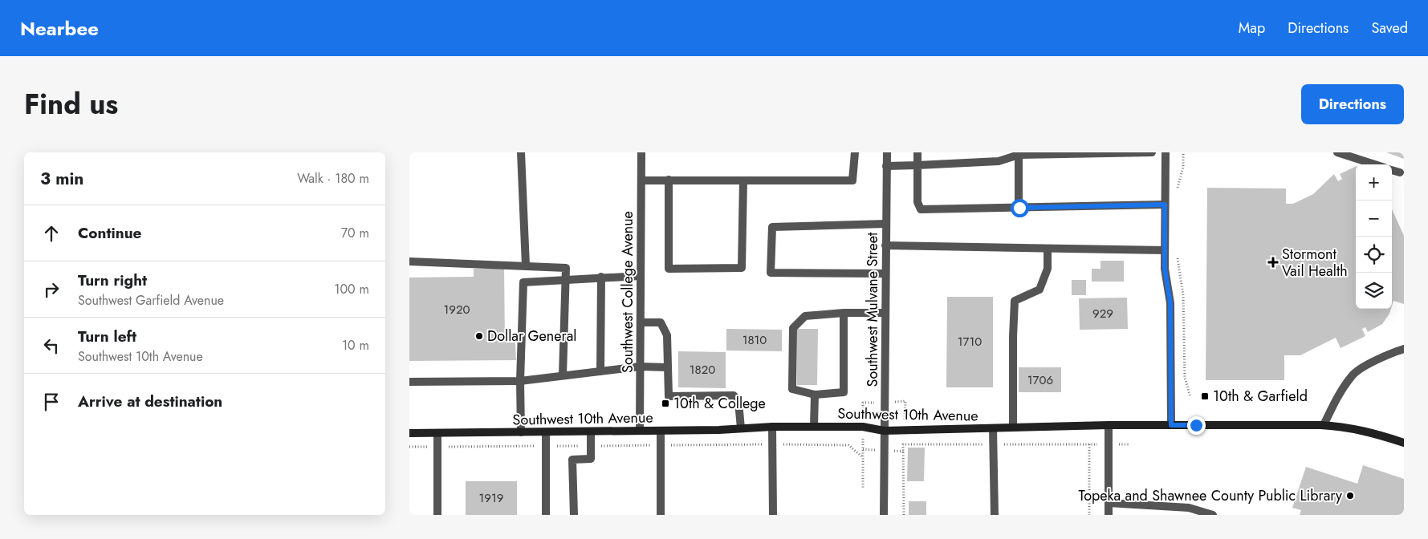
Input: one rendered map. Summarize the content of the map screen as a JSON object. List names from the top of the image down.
{
  "streets": {
    "main road": ["Southwest 10th Avenue"],
    "street": ["Southwest College Avenue", "Southwest Mulvane Street"]
  },
  "crossings": [
    ["Southwest College Avenue", "Southwest 10th Avenue"],
    ["Southwest Mulvane Street", "Southwest 10th Avenue"]
  ],
  "places": {
    "health": ["Stormont Vail Health"],
    "other": ["Dollar General", "Topeka and Shawnee County Public Library"],
    "transit": ["10th & Garfield", "10th & College"]
  },
  "house_numbers": [
    "1920",
    "929",
    "1810",
    "1710",
    "1820",
    "1706",
    "1919"
  ],
  "page": {
    "header": "Nearbee",
    "nav": ["Map", "Directions", "Saved"],
    "title": "Find us",
    "buttons": "Directions",
    "heading": ["3 min", "Walk · 180 m"],
    "map_buttons": ["+", "−"],
    "list": [
      ["Continue", "70 m"],
      ["Turn right", "Southwest Garfield Avenue", "100 m"],
      ["Turn left", "Southwest 10th Avenue", "10 m"],
      "Arrive at destination"
    ]
  }
}
